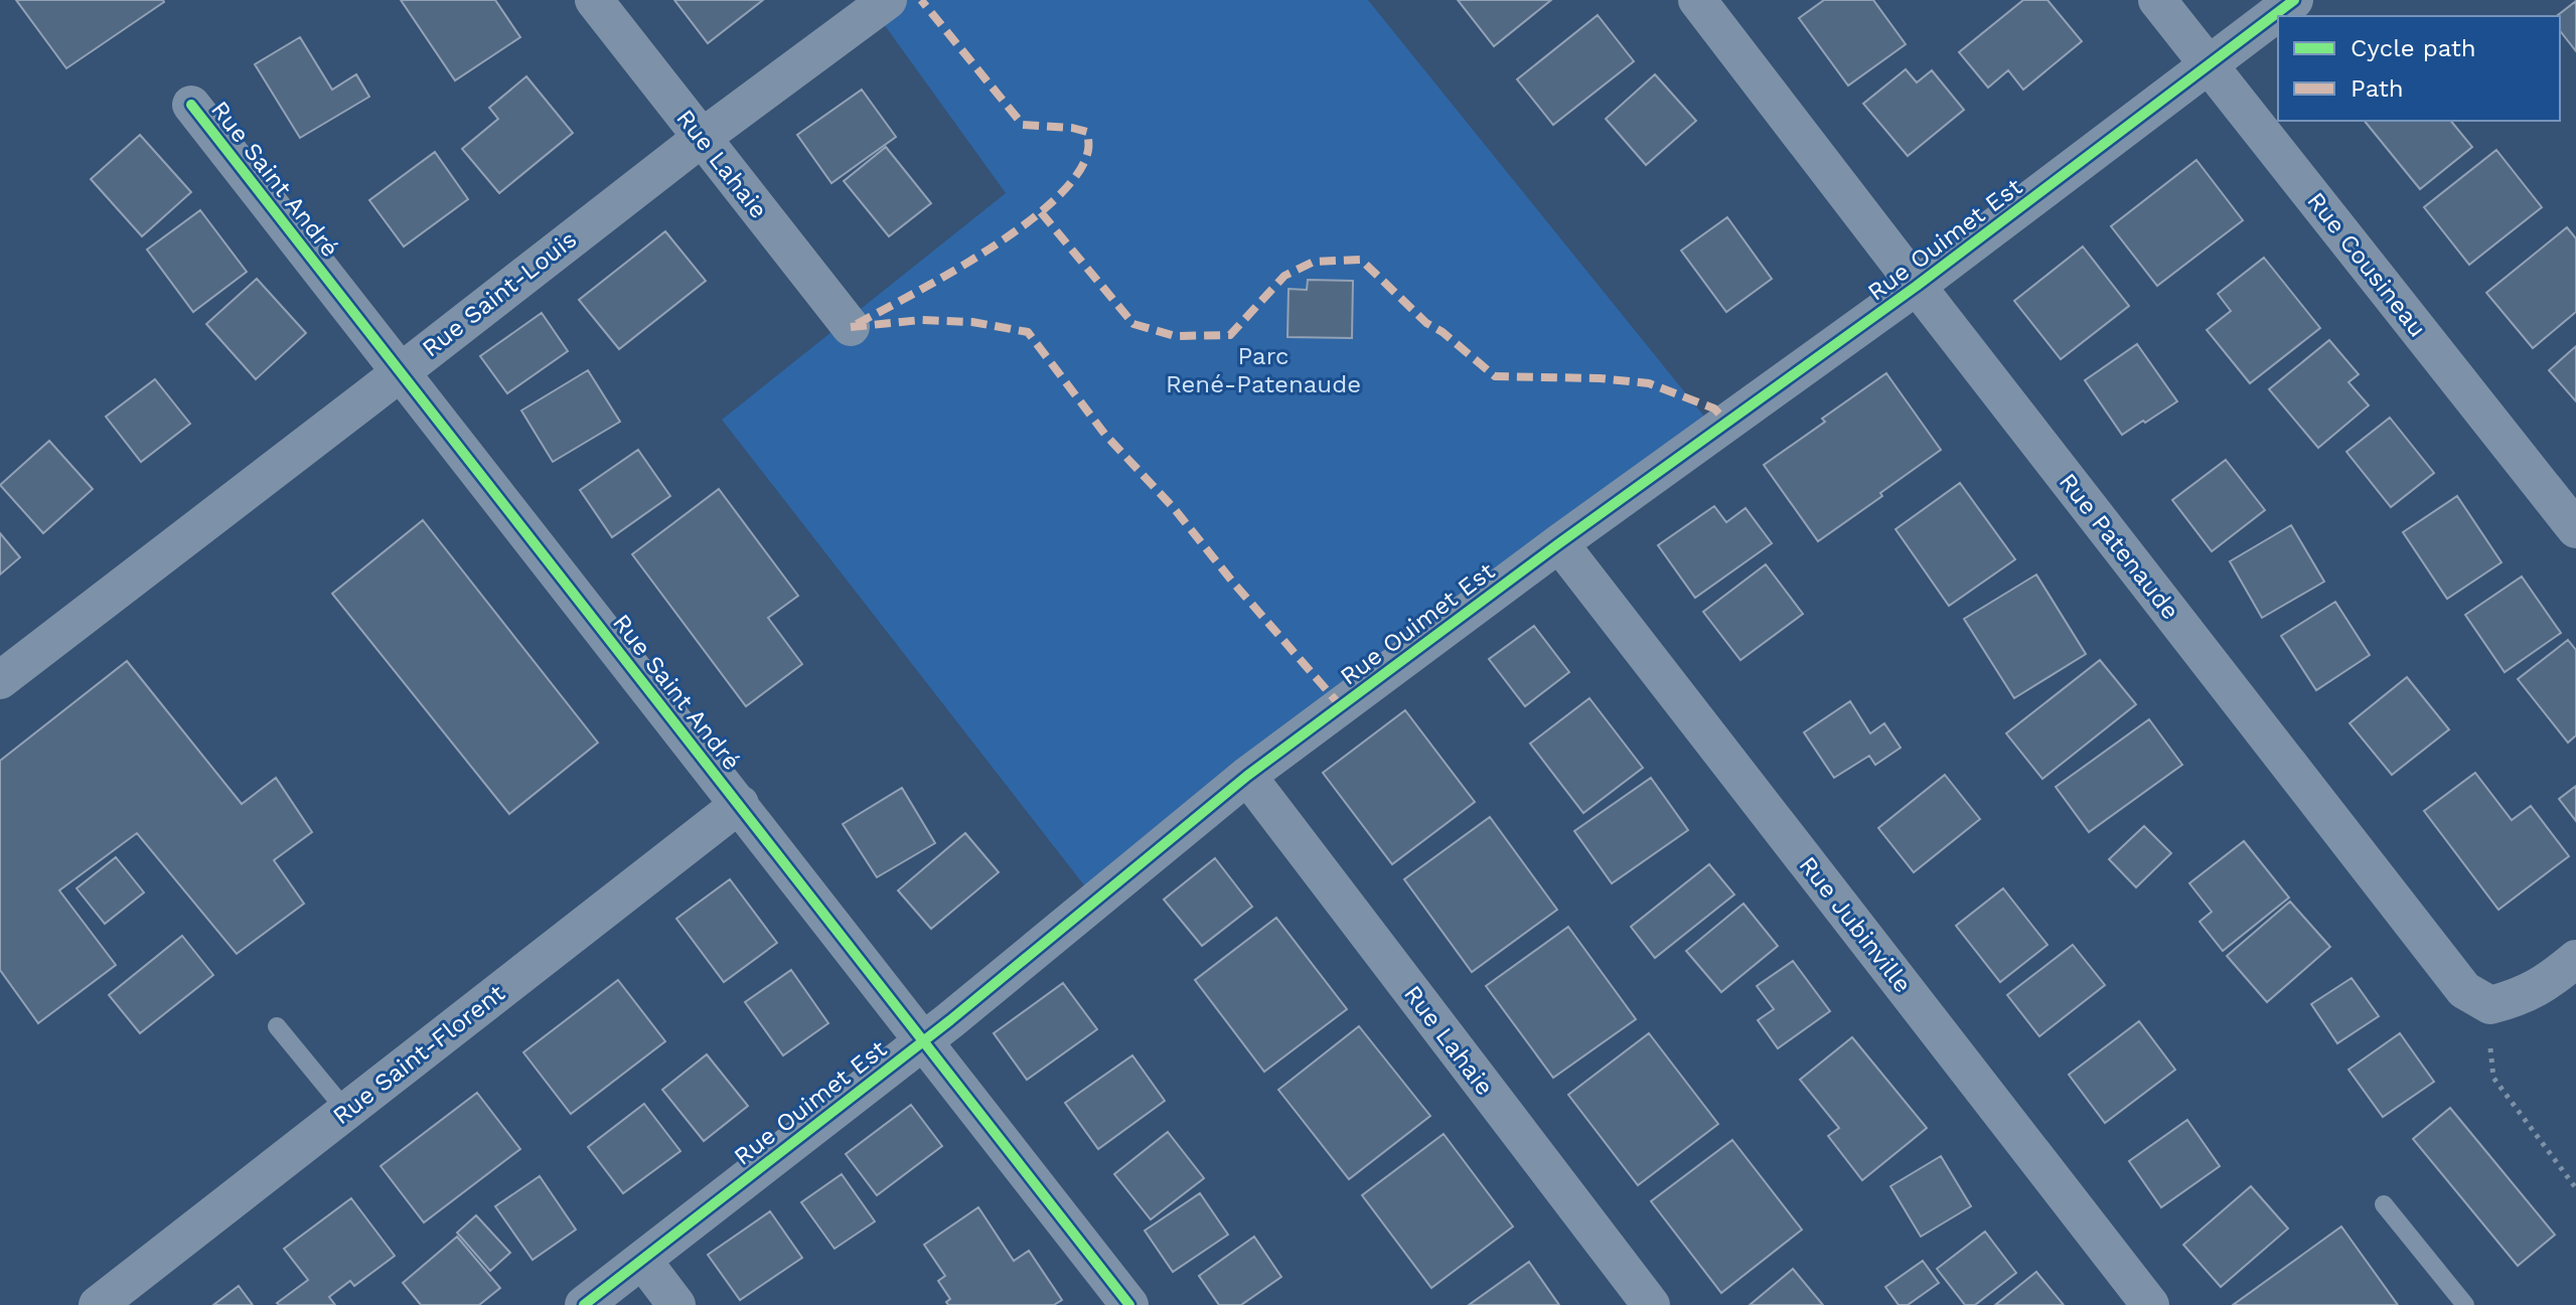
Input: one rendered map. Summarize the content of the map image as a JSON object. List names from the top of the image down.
{
  "streets": {
    "street": [
      "Rue Lahaie",
      "Rue Saint André",
      "Rue Ouimet Est",
      "Rue Cousineau",
      "Rue Saint-Louis",
      "Rue Patenaude",
      "Rue Jubinville",
      "Rue Saint-Florent"
    ]
  },
  "crossings": [
    ["Rue Lahaie", "Rue Ouimet Est"],
    ["Rue Lahaie", "Rue Saint-Louis"],
    ["Rue Saint André", "Rue Ouimet Est"],
    ["Rue Saint André", "Rue Saint-Louis"],
    ["Rue Saint André", "Rue Saint-Florent"],
    ["Rue Ouimet Est", "Rue Cousineau"],
    ["Rue Ouimet Est", "Rue Patenaude"],
    ["Rue Ouimet Est", "Rue Jubinville"]
  ],
  "parks": ["Parc René-Patenaude"],
  "legend": ["Cycle path", "Path"]
}
